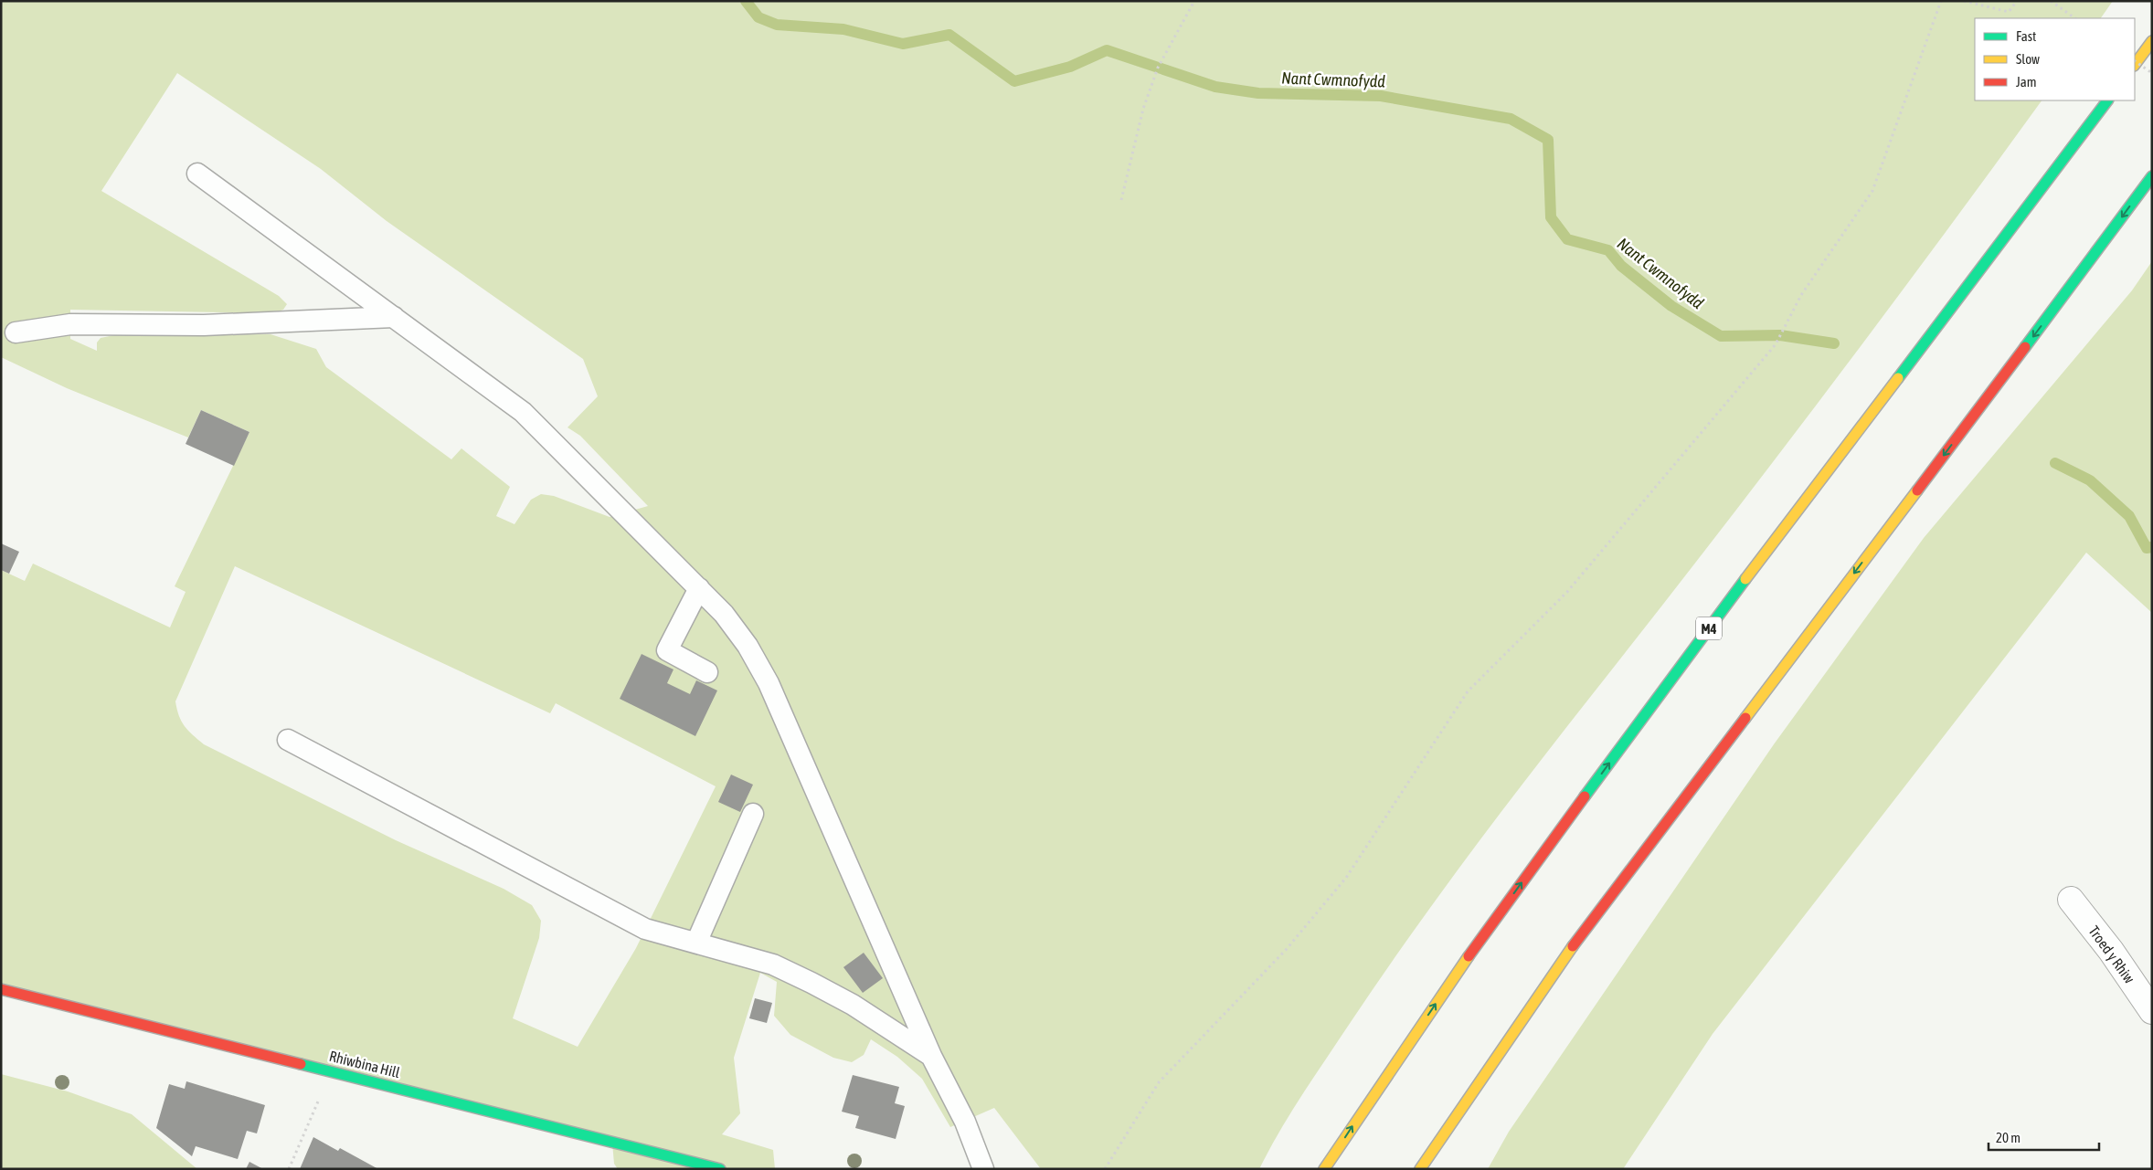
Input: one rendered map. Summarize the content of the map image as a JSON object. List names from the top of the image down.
{
  "streets": {
    "main road": ["M4", "Rhiwbina Hill"],
    "street": ["Troed y Rhiw"]
  },
  "water": ["Nant Cwmnofydd"],
  "legend": ["Fast", "Slow", "Jam"],
  "scale_bar": "20 m"
}
